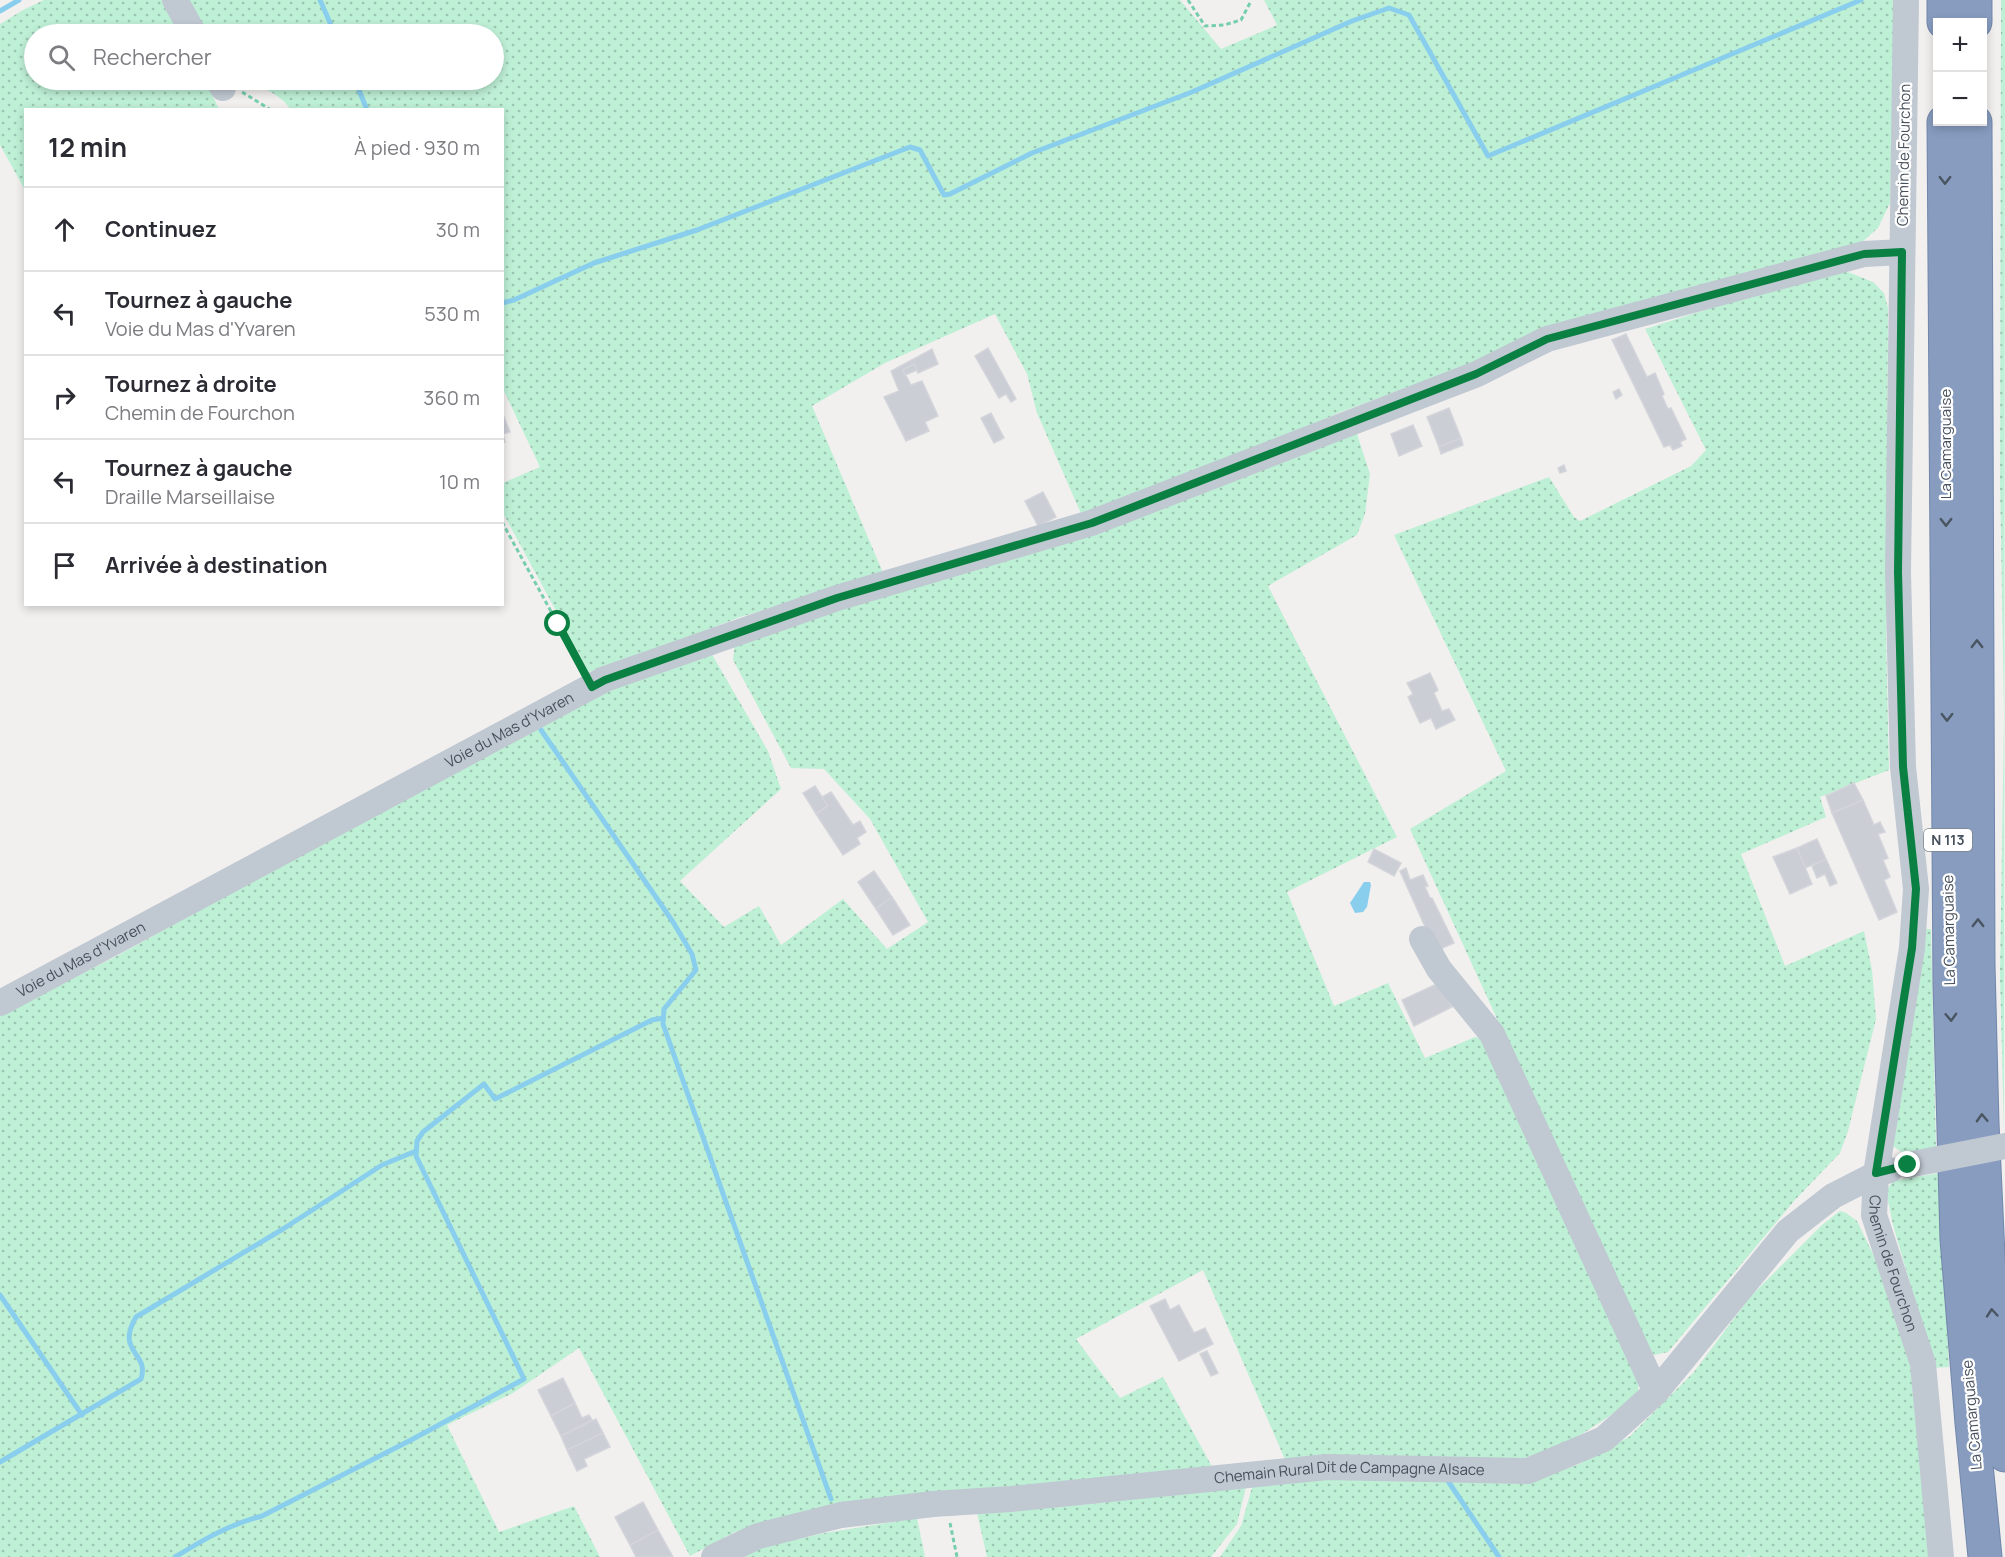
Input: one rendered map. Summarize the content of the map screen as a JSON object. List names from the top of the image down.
{
  "streets": {
    "highway": ["La Camarguaise", "N 113"],
    "street": ["Chemin de Fourchon", "Voie du Mas d'Yvaren", "Chemain Rural Dit de Campagne Alsace"]
  },
  "crossings": [
    ["Chemin de Fourchon", "Voie du Mas d'Yvaren"],
    ["Chemin de Fourchon", "Chemain Rural Dit de Campagne Alsace"]
  ],
  "page": {
    "map_buttons": ["+", "−"],
    "search": "Rechercher",
    "heading": ["12 min", "À pied · 930 m"],
    "list": [
      ["Continuez", "30 m"],
      ["Tournez à gauche", "Voie du Mas d'Yvaren", "530 m"],
      ["Tournez à droite", "Chemin de Fourchon", "360 m"],
      ["Tournez à gauche", "Draille Marseillaise", "10 m"],
      "Arrivée à destination"
    ]
  }
}
